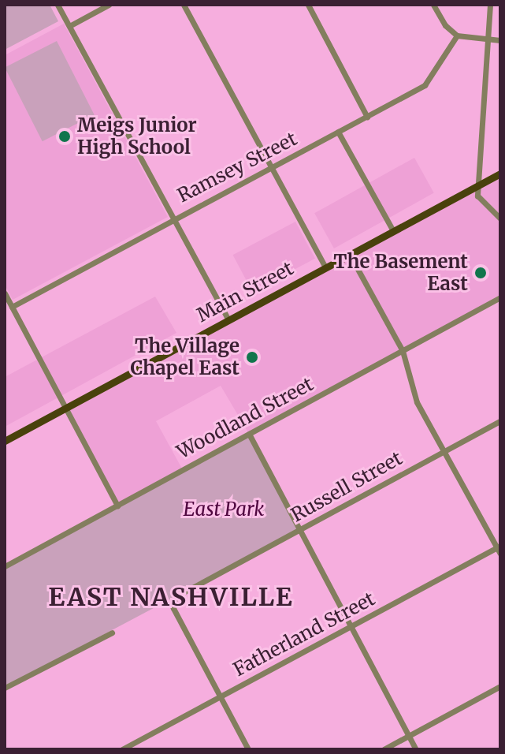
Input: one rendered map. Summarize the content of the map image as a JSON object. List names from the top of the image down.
{
  "streets": {
    "main road": ["Main Street"],
    "street": [
      "Ramsey Street",
      "Woodland Street",
      "Russell Street",
      "Fatherland Street"
    ]
  },
  "crossings": [
    ["Russell Street", "Fatherland Street"]
  ],
  "districts": ["EAST NASHVILLE"],
  "parks": ["East Park"],
  "places": ["Meigs Junior High School", "The Basement East", "The Village Chapel East"]
}
